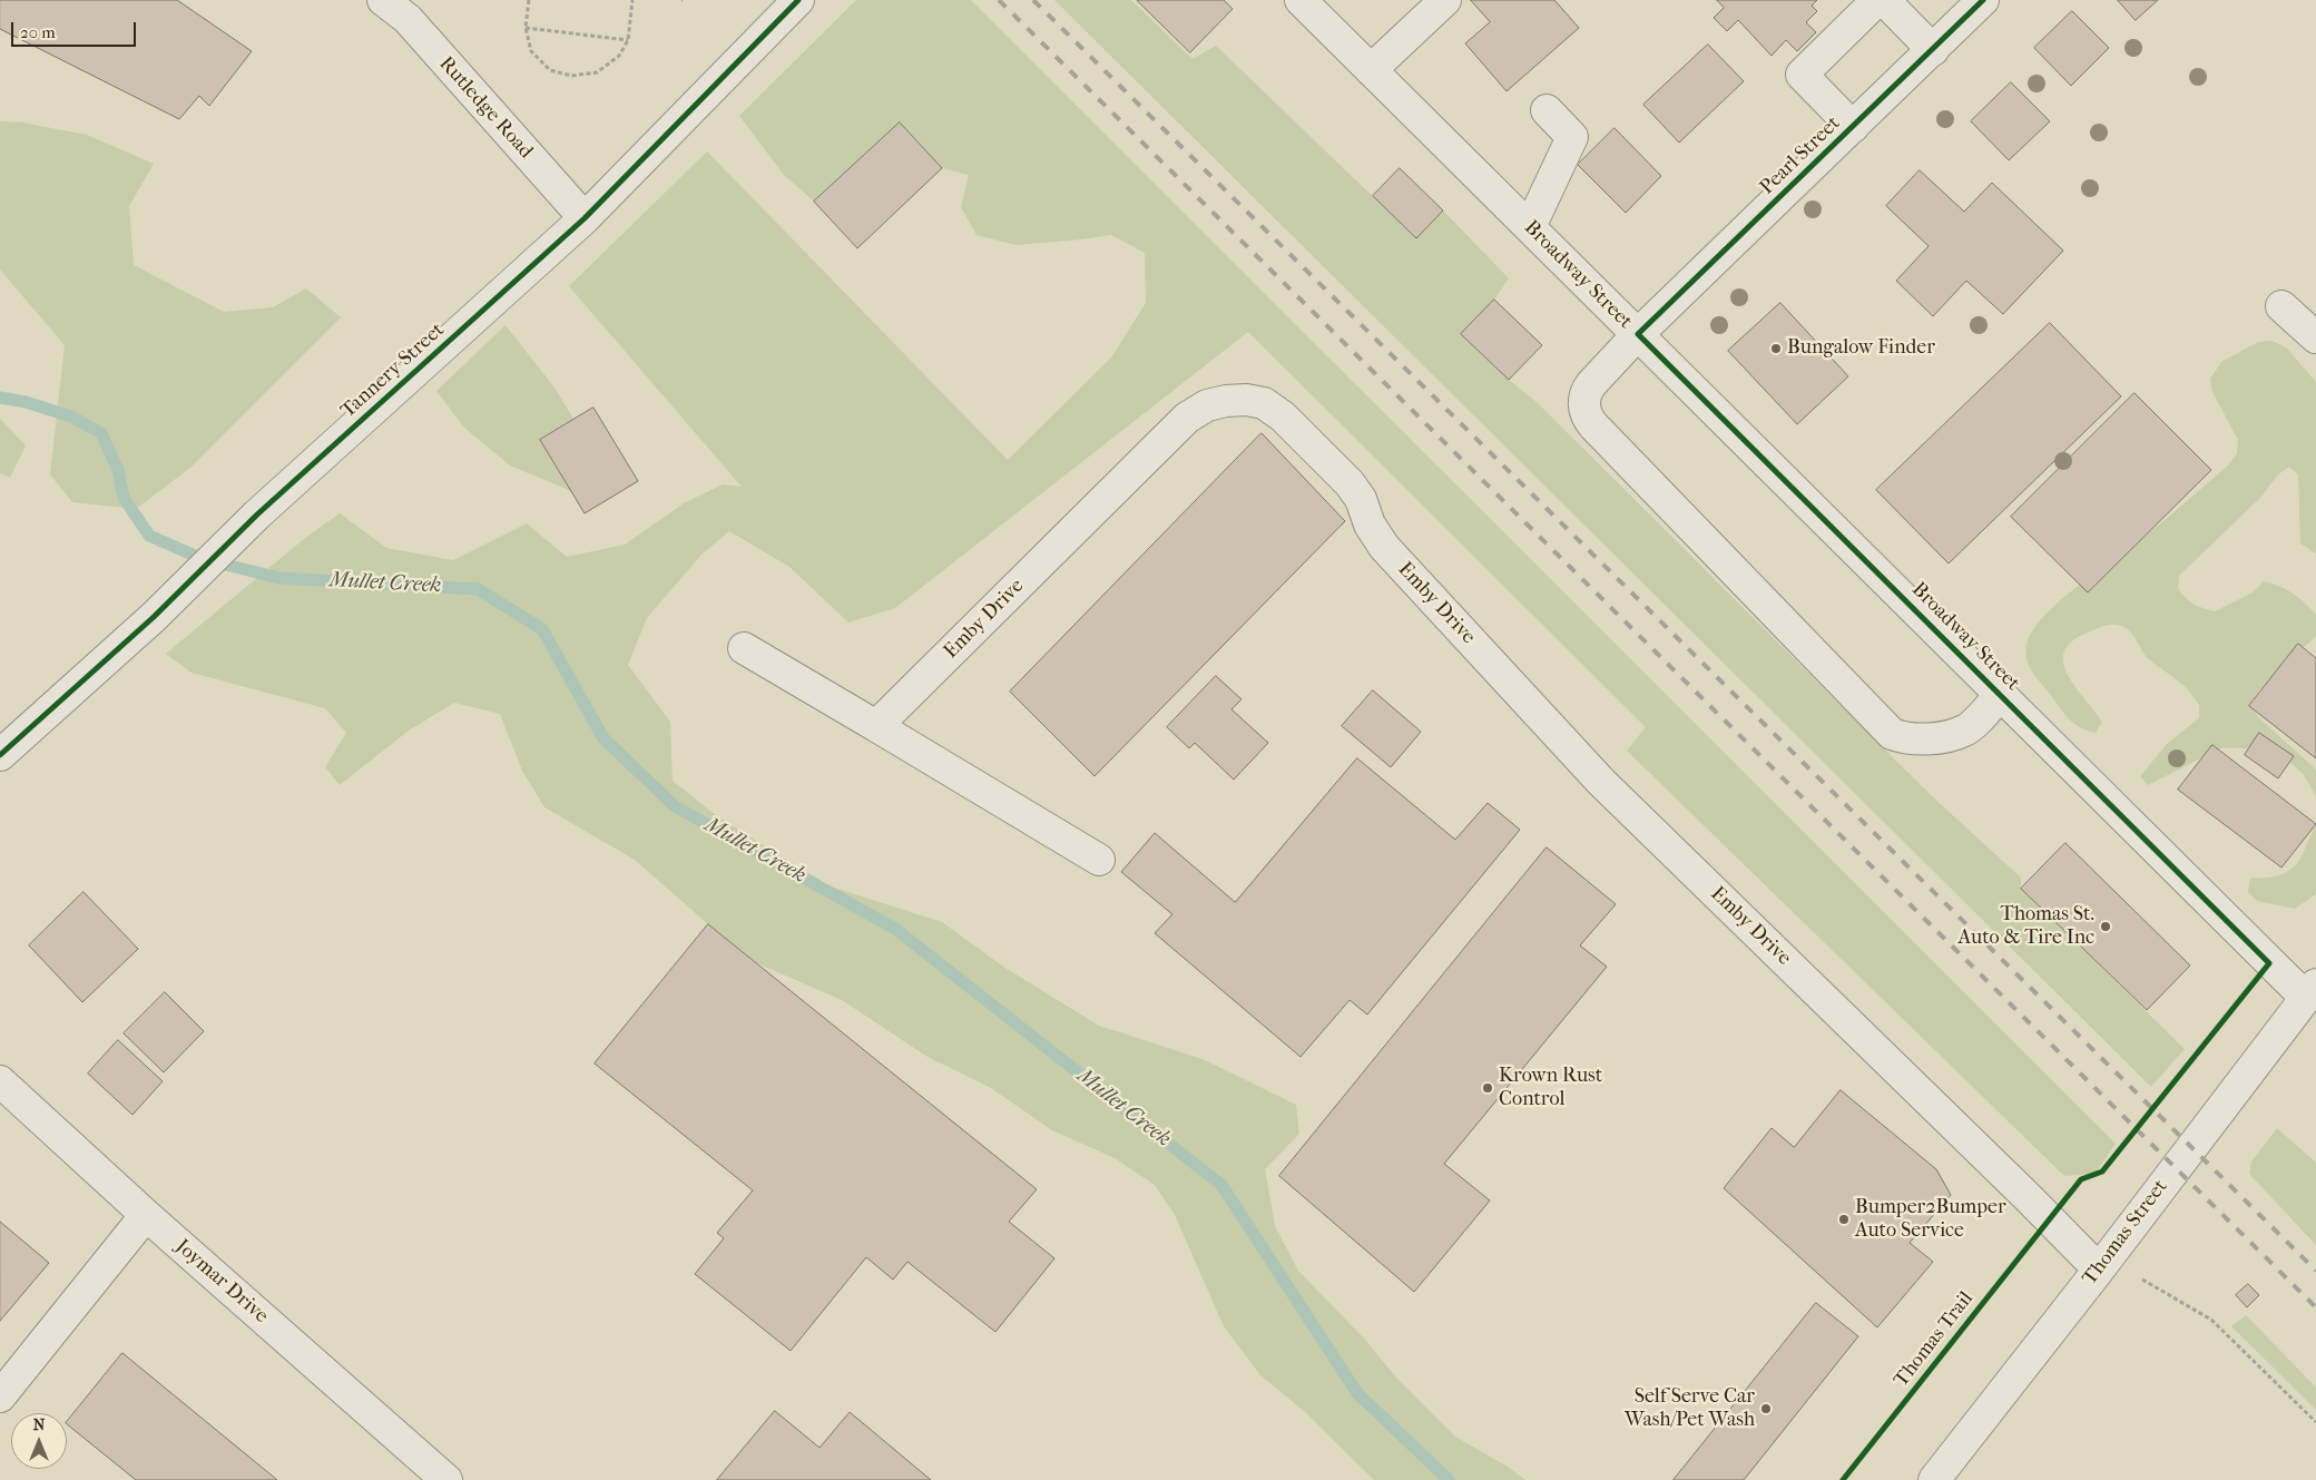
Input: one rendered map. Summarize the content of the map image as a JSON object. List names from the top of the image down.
{
  "streets": {
    "street": [
      "Rutledge Road",
      "Pearl Street",
      "Broadway Street",
      "Tannery Street",
      "Emby Drive",
      "Thomas Street",
      "Joymar Drive"
    ],
    "cycle path": ["Thomas Trail"]
  },
  "crossings": [
    ["Rutledge Road", "Tannery Street"],
    ["Pearl Street", "Broadway Street"],
    ["Broadway Street", "Thomas Street"],
    ["Emby Drive", "Thomas Street"]
  ],
  "water": ["Mullet Creek"],
  "places": [
    "Bungalow Finder",
    "Thomas St. Auto & Tire Inc",
    "Krown Rust Control",
    "Bumper2Bumper Auto Service",
    "Self Serve Car Wash/Pet Wash"
  ],
  "scale_bar": "20 m",
  "north": "top"
}
